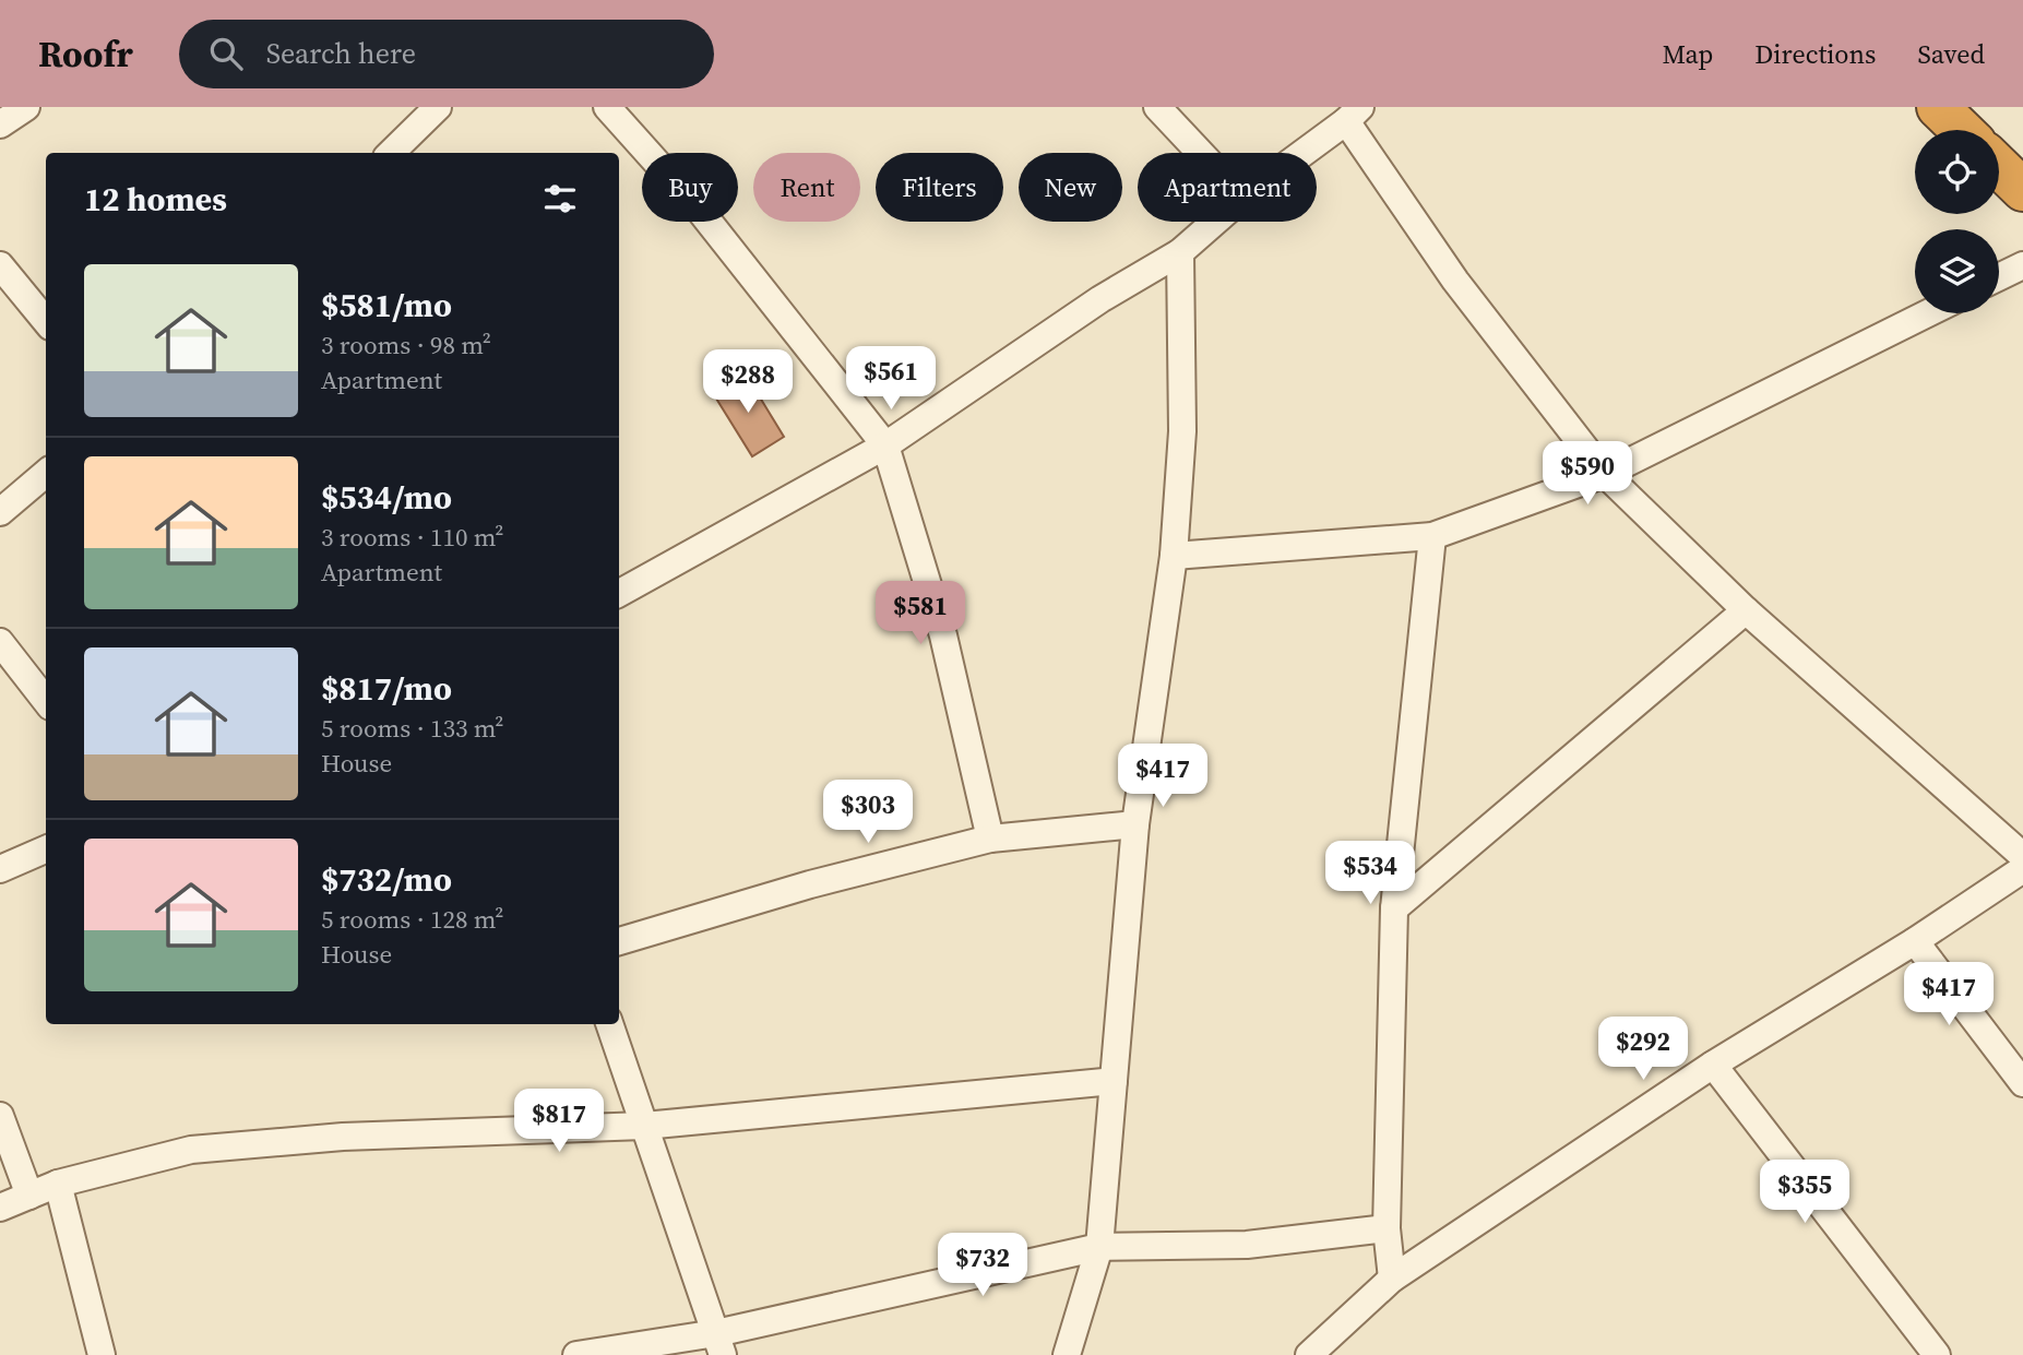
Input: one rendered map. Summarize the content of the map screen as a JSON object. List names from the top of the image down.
{
  "page": {
    "header": "Roofr",
    "search": "Search here",
    "nav": ["Map", "Directions", "Saved"],
    "chip": [
      "Buy",
      "Rent",
      "Filters",
      "New",
      "Apartment"
    ],
    "heading": "12 homes",
    "list": [
      {
        "name": "$581/mo",
        "note": "3 rooms · 98 m² · Apartment"
      },
      {
        "name": "$534/mo",
        "note": "3 rooms · 110 m² · Apartment"
      },
      {
        "name": "$817/mo",
        "note": "5 rooms · 133 m² · House"
      },
      {
        "name": "$732/mo",
        "note": "5 rooms · 128 m² · House"
      }
    ],
    "price": [
      "$561",
      "$288",
      "$590",
      "$581",
      "$417",
      "$303",
      "$534",
      "$417",
      "$292",
      "$817",
      "$355",
      "$732"
    ]
  }
}
